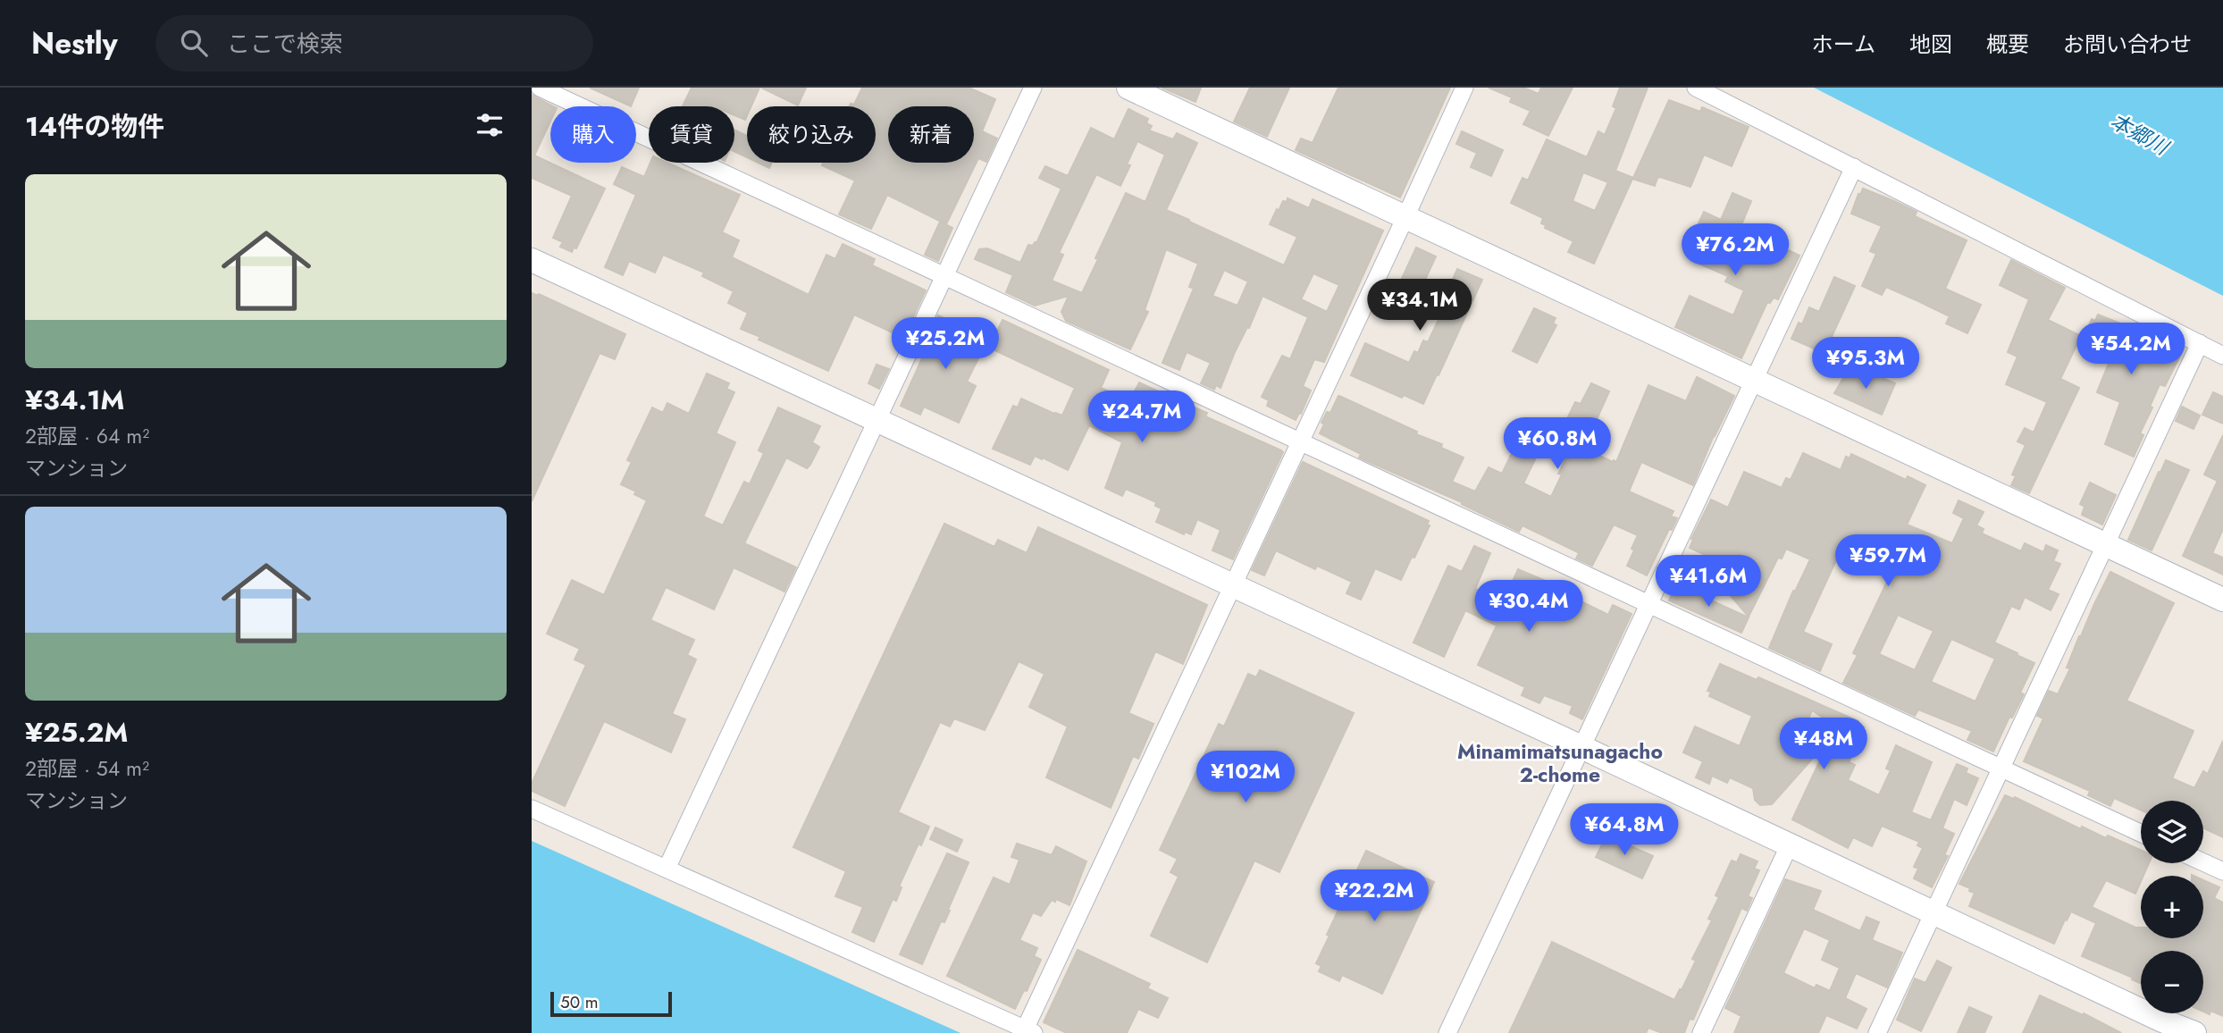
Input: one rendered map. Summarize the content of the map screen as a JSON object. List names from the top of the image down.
{
  "districts": ["Minamimatsunagacho 2-chome"],
  "water": ["本郷川"],
  "scale_bar": "50 m",
  "page": {
    "header": "Nestly",
    "search": "ここで検索",
    "nav": [
      "ホーム",
      "地図",
      "概要",
      "お問い合わせ"
    ],
    "heading": "14件の物件",
    "chip": [
      "購入",
      "賃貸",
      "絞り込み",
      "新着"
    ],
    "list": [
      {
        "name": "¥34.1M",
        "note": "2部屋 · 64 m² · マンション"
      },
      {
        "name": "¥25.2M",
        "note": "2部屋 · 54 m² · マンション"
      }
    ],
    "price": [
      "¥76.2M",
      "¥34.1M",
      "¥25.2M",
      "¥54.2M",
      "¥95.3M",
      "¥24.7M",
      "¥60.8M",
      "¥59.7M",
      "¥41.6M",
      "¥30.4M",
      "¥48M",
      "¥102M",
      "¥64.8M",
      "¥22.2M"
    ],
    "map_buttons": ["+", "−"],
    "scale": "50 m"
  }
}
